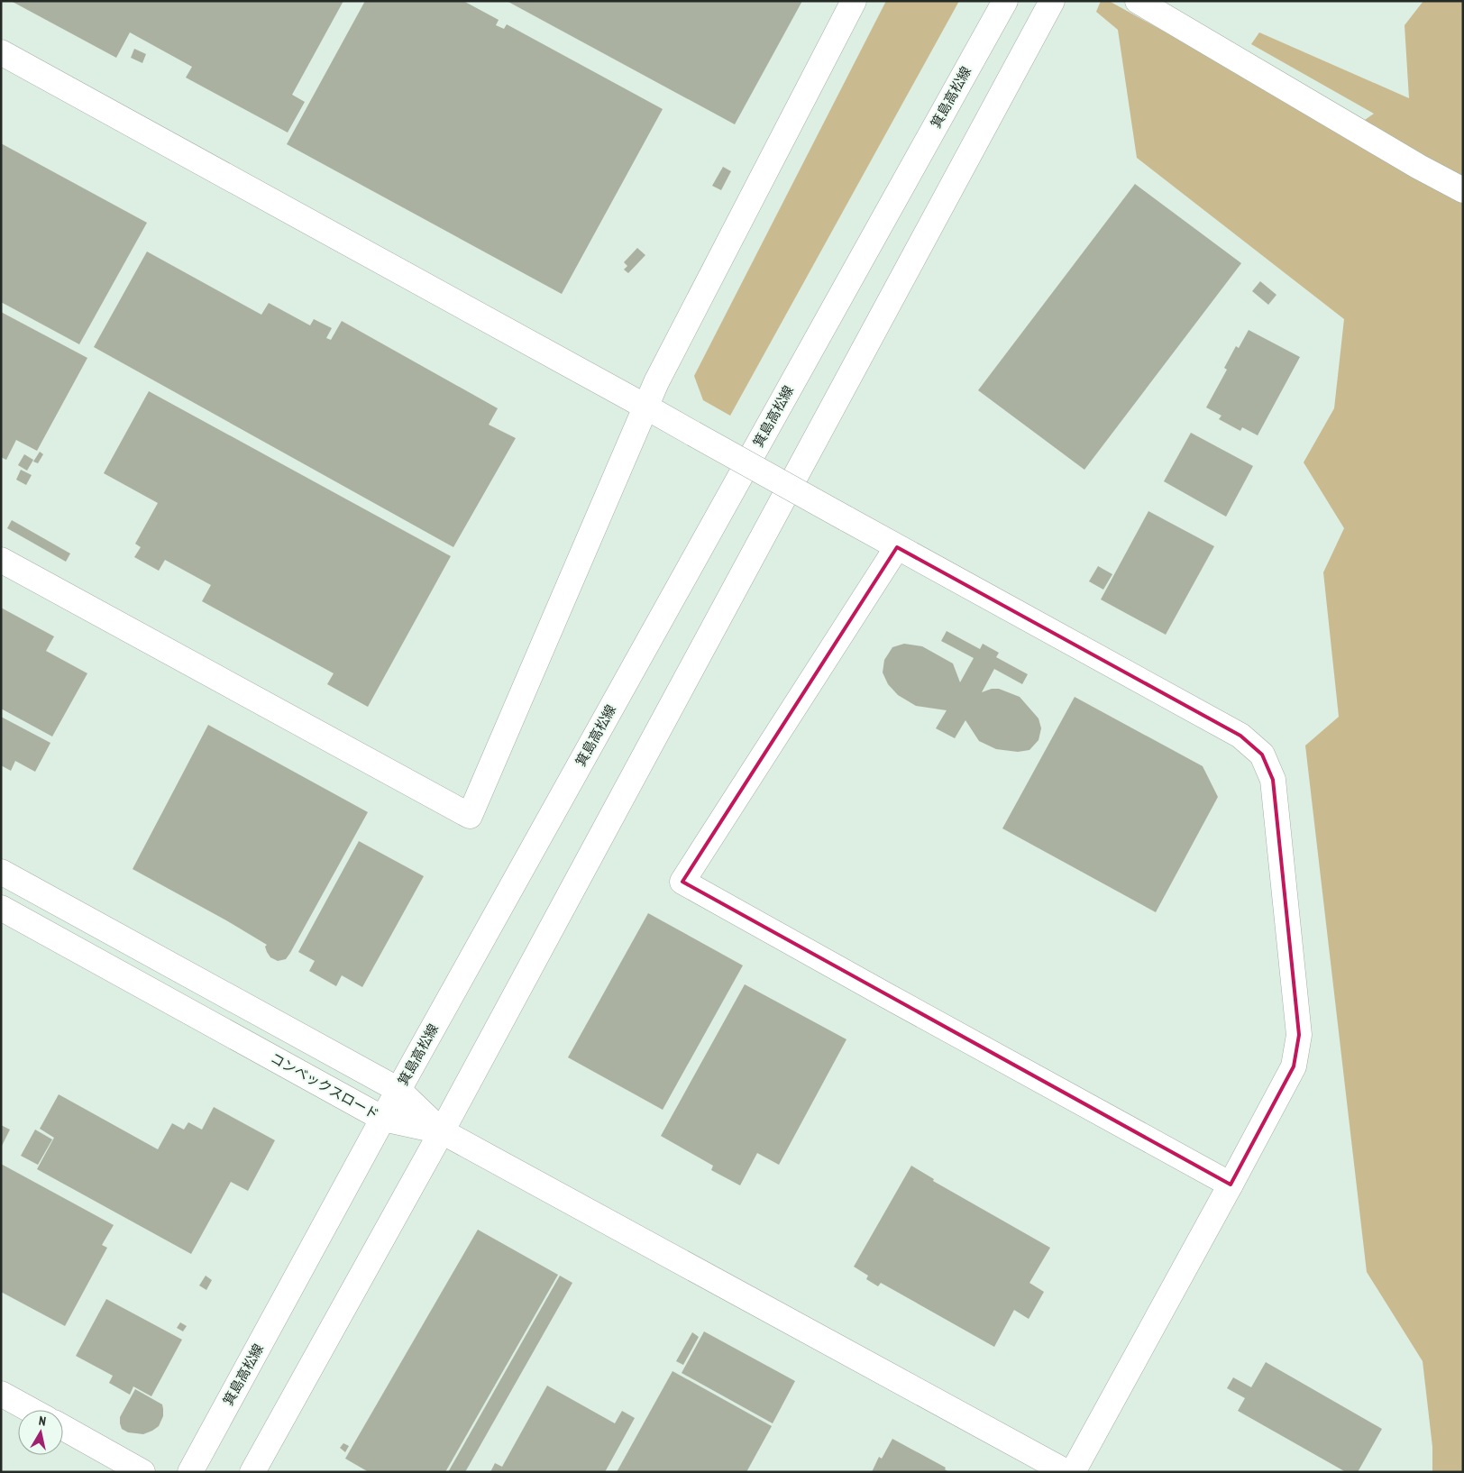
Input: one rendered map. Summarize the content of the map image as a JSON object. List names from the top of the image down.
{
  "streets": {
    "street": ["箕島高松線", "コンベックスロード"]
  },
  "crossings": [
    ["箕島高松線", "コンベックスロード"]
  ],
  "north": "top"
}
